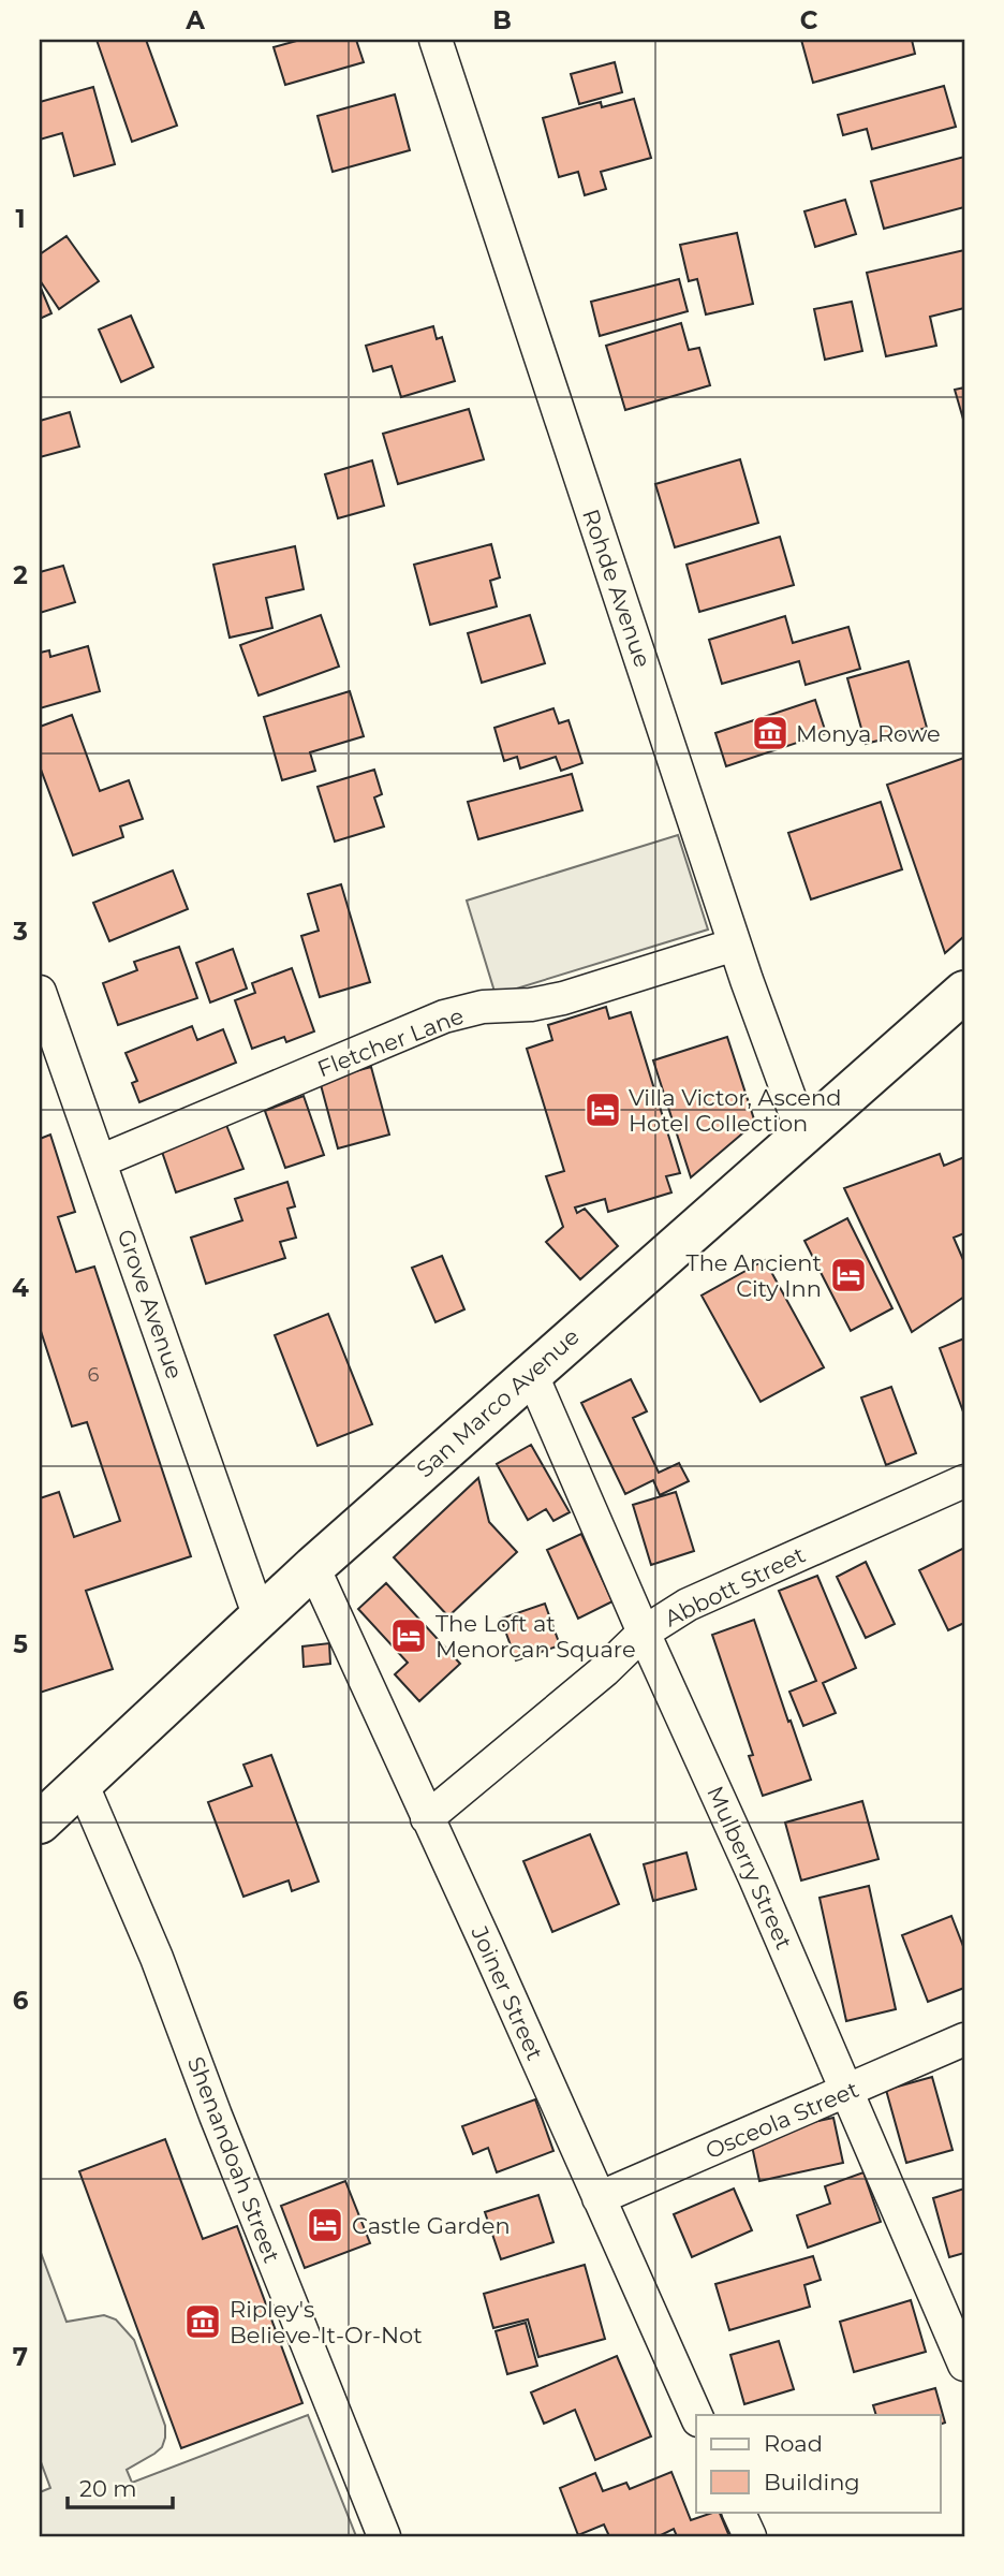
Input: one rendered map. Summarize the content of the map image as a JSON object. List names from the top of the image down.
{
  "streets": {
    "main road": ["San Marco Avenue"],
    "street": [
      "Rohde Avenue",
      "Fletcher Lane",
      "Grove Avenue",
      "Abbott Street",
      "Mulberry Street",
      "Joiner Street",
      "Osceola Street",
      "Shenandoah Street"
    ]
  },
  "crossings": [
    ["Rohde Avenue", "Fletcher Lane"],
    ["Rohde Avenue", "San Marco Avenue"],
    ["Fletcher Lane", "Grove Avenue"],
    ["Grove Avenue", "San Marco Avenue"],
    ["San Marco Avenue", "Mulberry Street"],
    ["San Marco Avenue", "Joiner Street"],
    ["San Marco Avenue", "Shenandoah Street"],
    ["Abbott Street", "Mulberry Street"],
    ["Abbott Street", "Joiner Street"],
    ["Mulberry Street", "Osceola Street"],
    ["Joiner Street", "Osceola Street"]
  ],
  "places": {
    "museum": ["Monya Rowe", "Ripley's Believe-It-Or-Not"],
    "hotel": [
      "Villa Victor, Ascend Hotel Collection",
      "The Ancient City Inn",
      "The Loft at Menorcan Square",
      "Castle Garden"
    ]
  },
  "house_numbers": ["6"],
  "legend": ["Road", "Building"],
  "scale_bar": "20 m",
  "grid": {
    "columns": ["A", "B", "C"],
    "rows": [
      "1",
      "2",
      "3",
      "4",
      "5",
      "6",
      "7"
    ]
  }
}
